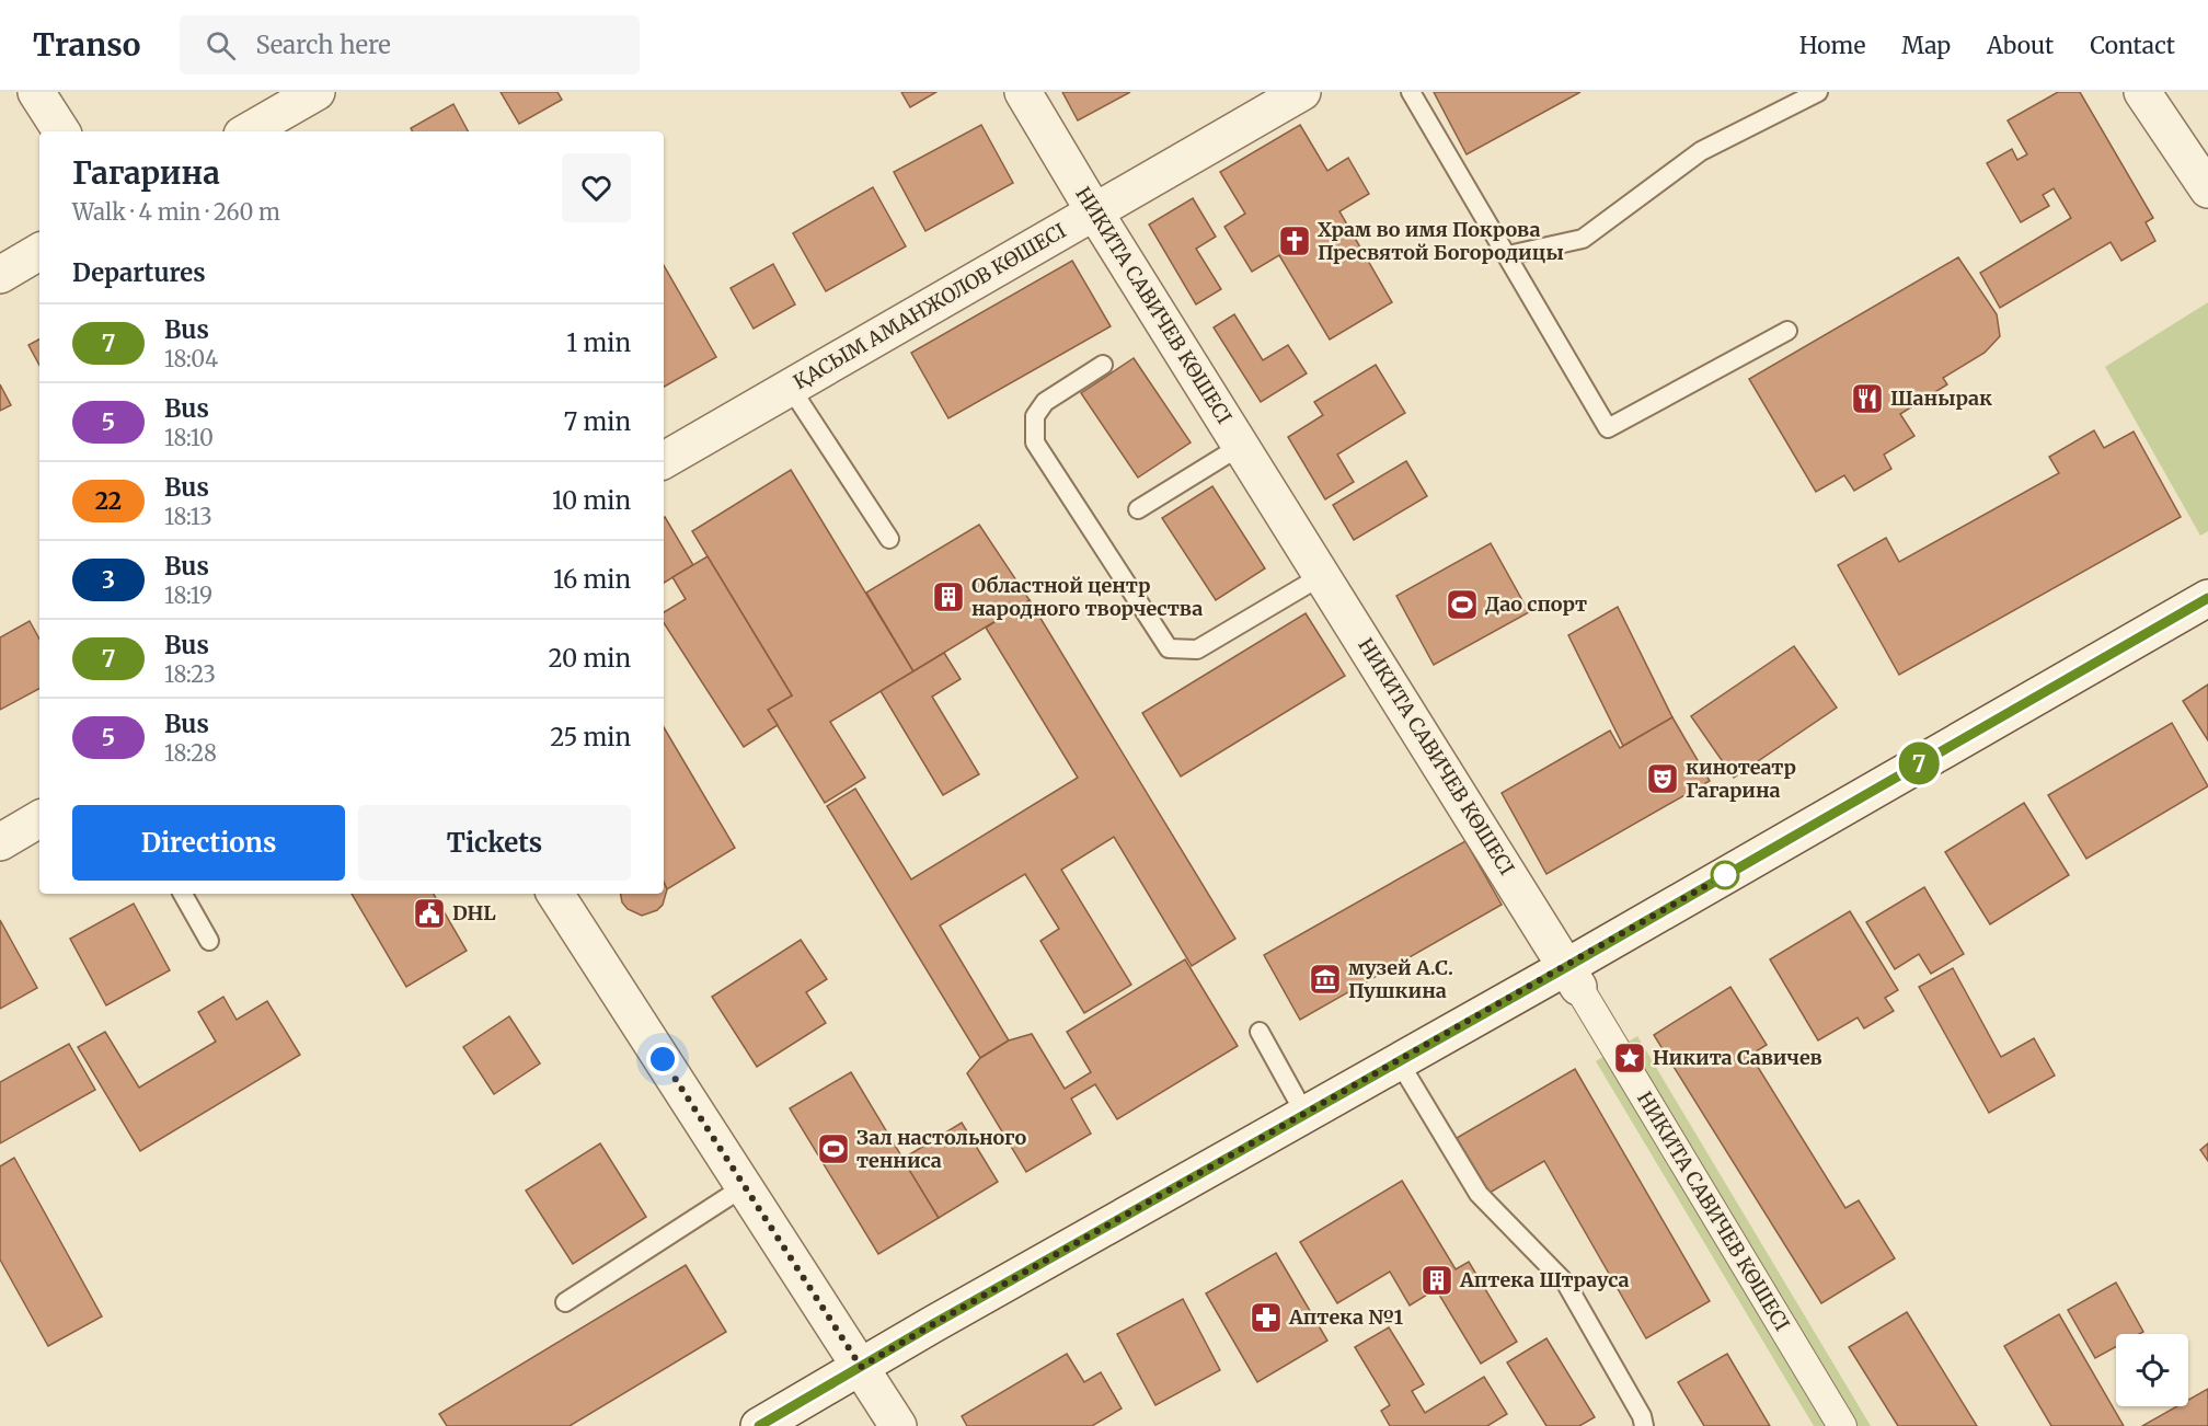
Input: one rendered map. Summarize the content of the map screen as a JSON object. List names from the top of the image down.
{
  "streets": {
    "street": ["НИКИТА САВИЧЕВ КӨШЕСІ", "ҚАСЫМ АМАНЖОЛОВ КӨШЕСІ"]
  },
  "crossings": [
    ["НИКИТА САВИЧЕВ КӨШЕСІ", "ҚАСЫМ АМАНЖОЛОВ КӨШЕСІ"]
  ],
  "places": {
    "church": ["Храм во имя Покрова Пресвятой Богородицы"],
    "restaurant": ["Шанырак"],
    "building": ["Областной центр народного творчества", "Аптека Штрауса"],
    "sports": ["Дао спорт", "Зал настольного тенниса"],
    "theatre": ["кинотеатр Гагарина"],
    "public building": ["DHL"],
    "museum": ["музей А.С. Пушкина"],
    "place": ["Никита Савичев"],
    "pharmacy": ["Аптека №1"]
  },
  "lines": ["bus line 7"],
  "page": {
    "header": "Transo",
    "search": "Search here",
    "nav": [
      "Home",
      "Map",
      "About",
      "Contact"
    ],
    "on_map": "7",
    "heading": [
      ["Гагарина", "Walk · 4 min · 260 m"],
      "Departures"
    ],
    "list": [
      {
        "mark": "7",
        "name": "Bus",
        "note": "18:04",
        "value": "1 min"
      },
      {
        "mark": "5",
        "name": "Bus",
        "note": "18:10",
        "value": "7 min"
      },
      {
        "mark": "22",
        "name": "Bus",
        "note": "18:13",
        "value": "10 min"
      },
      {
        "mark": "3",
        "name": "Bus",
        "note": "18:19",
        "value": "16 min"
      },
      {
        "mark": "7",
        "name": "Bus",
        "note": "18:23",
        "value": "20 min"
      },
      {
        "mark": "5",
        "name": "Bus",
        "note": "18:28",
        "value": "25 min"
      }
    ],
    "buttons": ["Directions", "Tickets"]
  }
}
